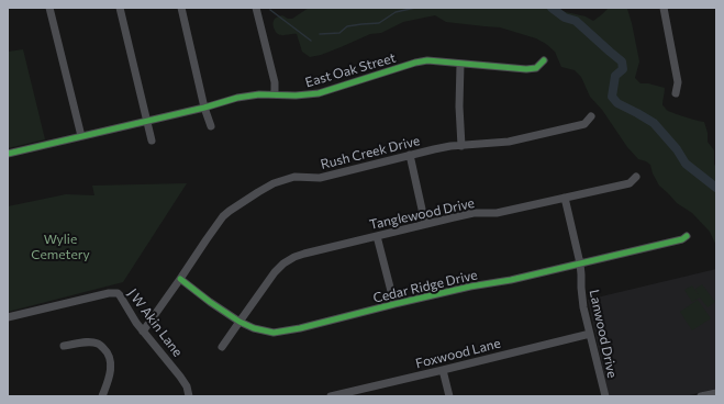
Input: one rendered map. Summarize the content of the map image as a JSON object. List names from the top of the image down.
{
  "streets": {
    "street": [
      "East Oak Street",
      "Rush Creek Drive",
      "Tanglewood Drive",
      "Cedar Ridge Drive",
      "J W Akin Lane",
      "Lanwood Drive",
      "Foxwood Lane"
    ]
  },
  "crossings": [
    ["Rush Creek Drive", "Cedar Ridge Drive"],
    ["Rush Creek Drive", "J W Akin Lane"],
    ["Tanglewood Drive", "Cedar Ridge Drive"],
    ["Tanglewood Drive", "Lanwood Drive"],
    ["Cedar Ridge Drive", "Lanwood Drive"],
    ["Lanwood Drive", "Foxwood Lane"]
  ],
  "parks": ["Wylie Cemetery"]
}
